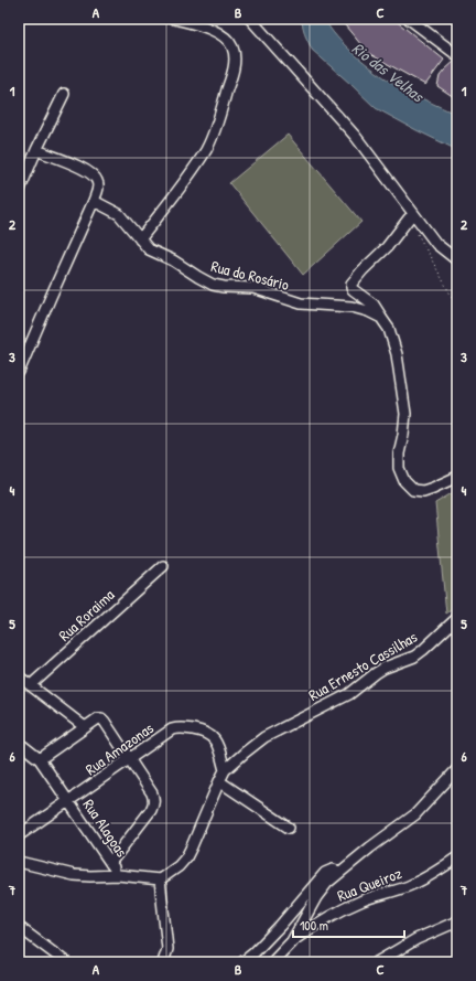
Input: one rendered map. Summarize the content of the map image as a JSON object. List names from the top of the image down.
{
  "streets": {
    "street": [
      "Rua do Rosário",
      "Rua Roraima",
      "Rua Ernesto Cassilhas",
      "Rua Amazonas",
      "Rua Alagoas",
      "Rua Queiroz"
    ]
  },
  "crossings": [
    ["Rua Ernesto Cassilhas", "Rua Amazonas"],
    ["Rua Amazonas", "Rua Alagoas"]
  ],
  "water": ["Rio das Velhas"],
  "scale_bar": "100 m",
  "grid": {
    "columns": ["A", "B", "C"],
    "rows": [
      "1",
      "2",
      "3",
      "4",
      "5",
      "6",
      "7"
    ]
  }
}
